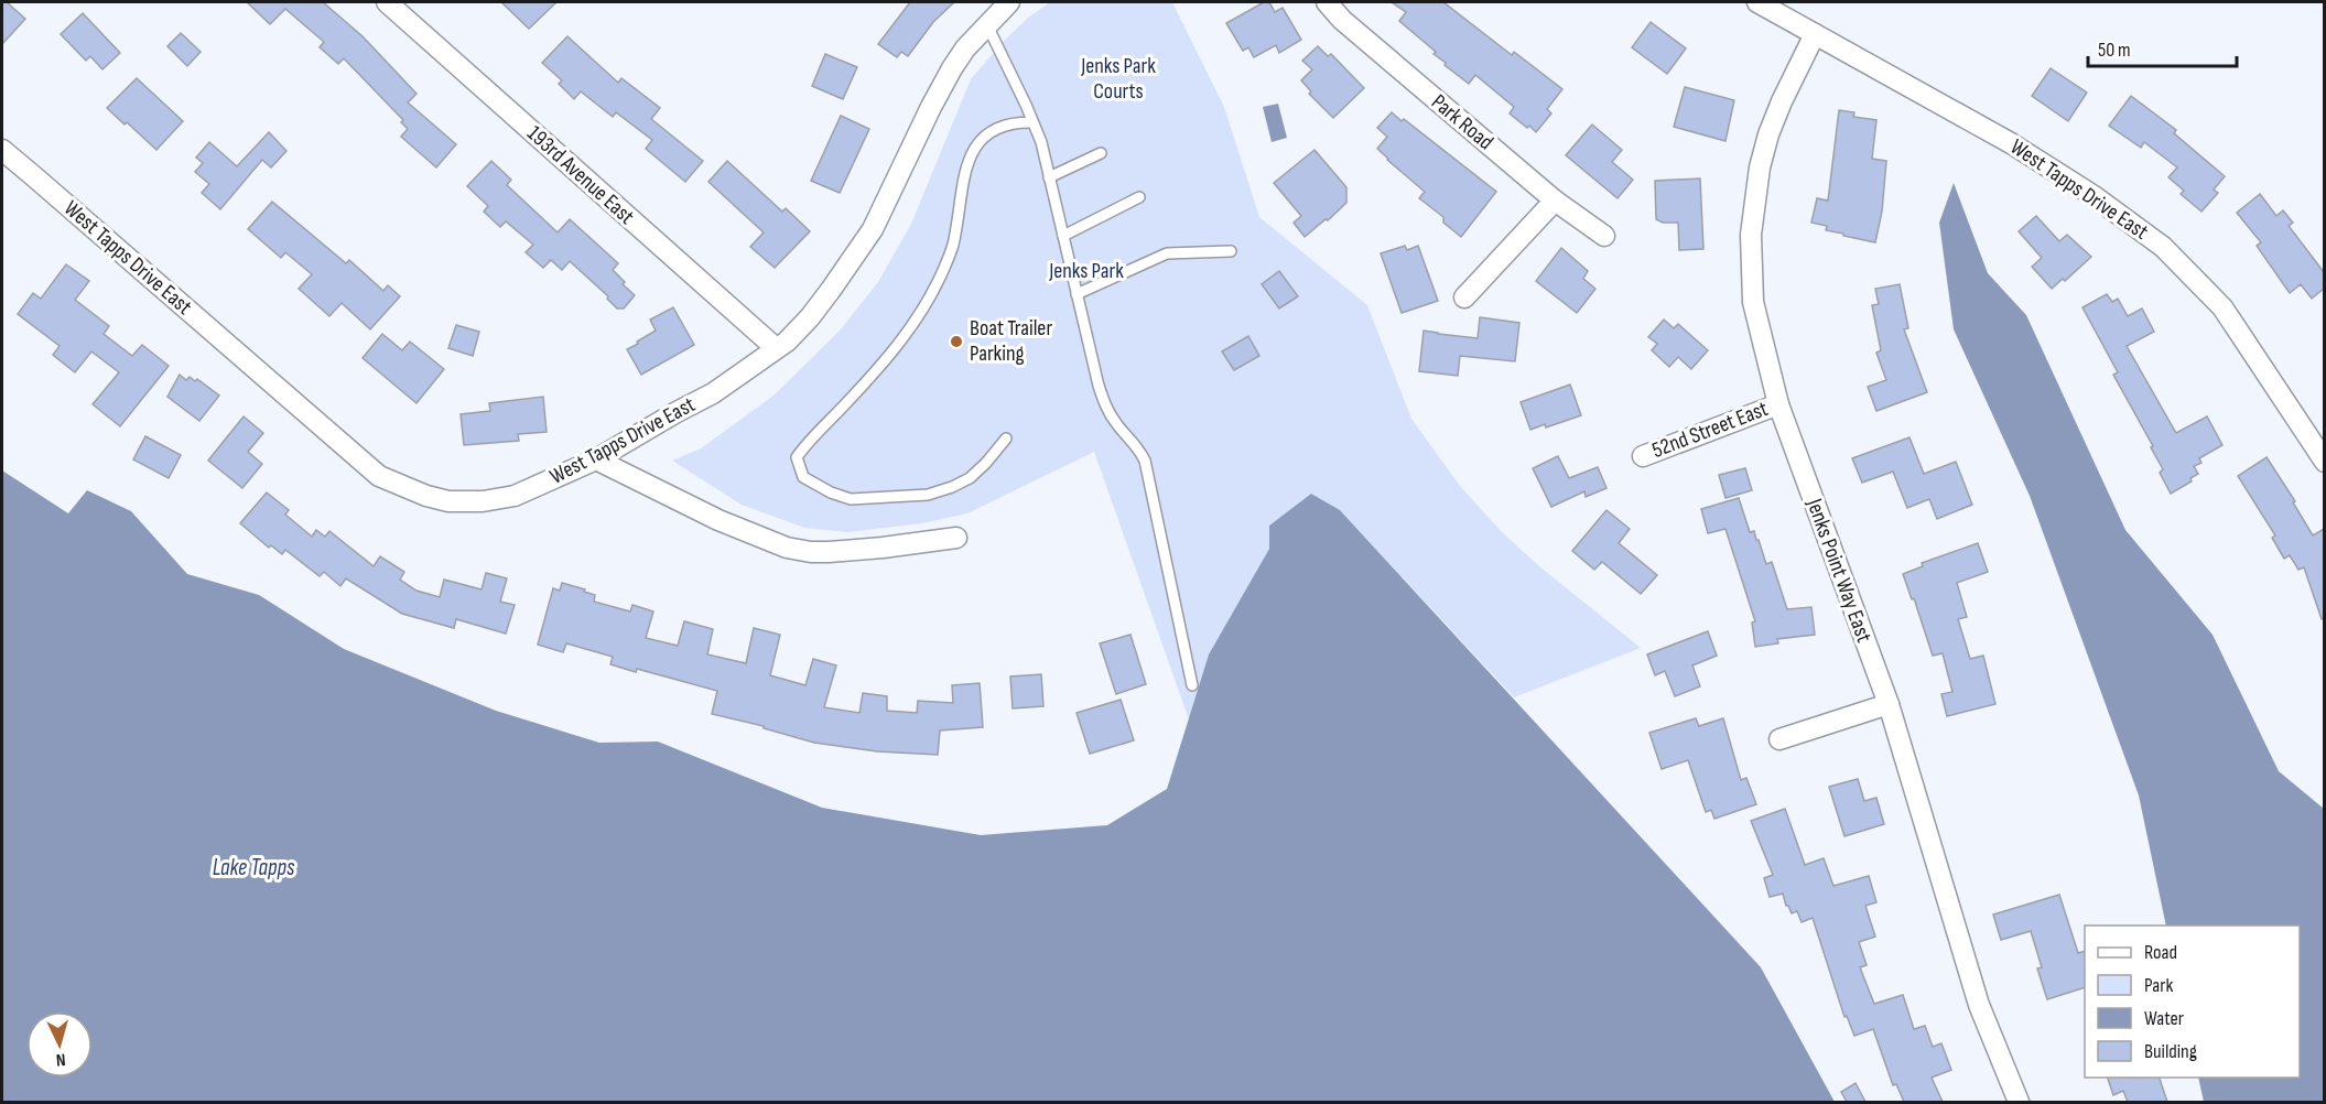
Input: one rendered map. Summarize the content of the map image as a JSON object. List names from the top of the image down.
{
  "streets": {
    "street": [
      "Park Road",
      "193rd Avenue East",
      "West Tapps Drive East",
      "52nd Street East",
      "Jenks Point Way East"
    ]
  },
  "crossings": [
    ["193rd Avenue East", "West Tapps Drive East"],
    ["West Tapps Drive East", "Jenks Point Way East"],
    ["52nd Street East", "Jenks Point Way East"]
  ],
  "water": ["Lake Tapps"],
  "parks": ["Jenks Park Courts", "Jenks Park"],
  "places": ["Boat Trailer Parking"],
  "legend": [
    "Road",
    "Park",
    "Water",
    "Building"
  ],
  "scale_bar": "50 m",
  "north": "bottom"
}
